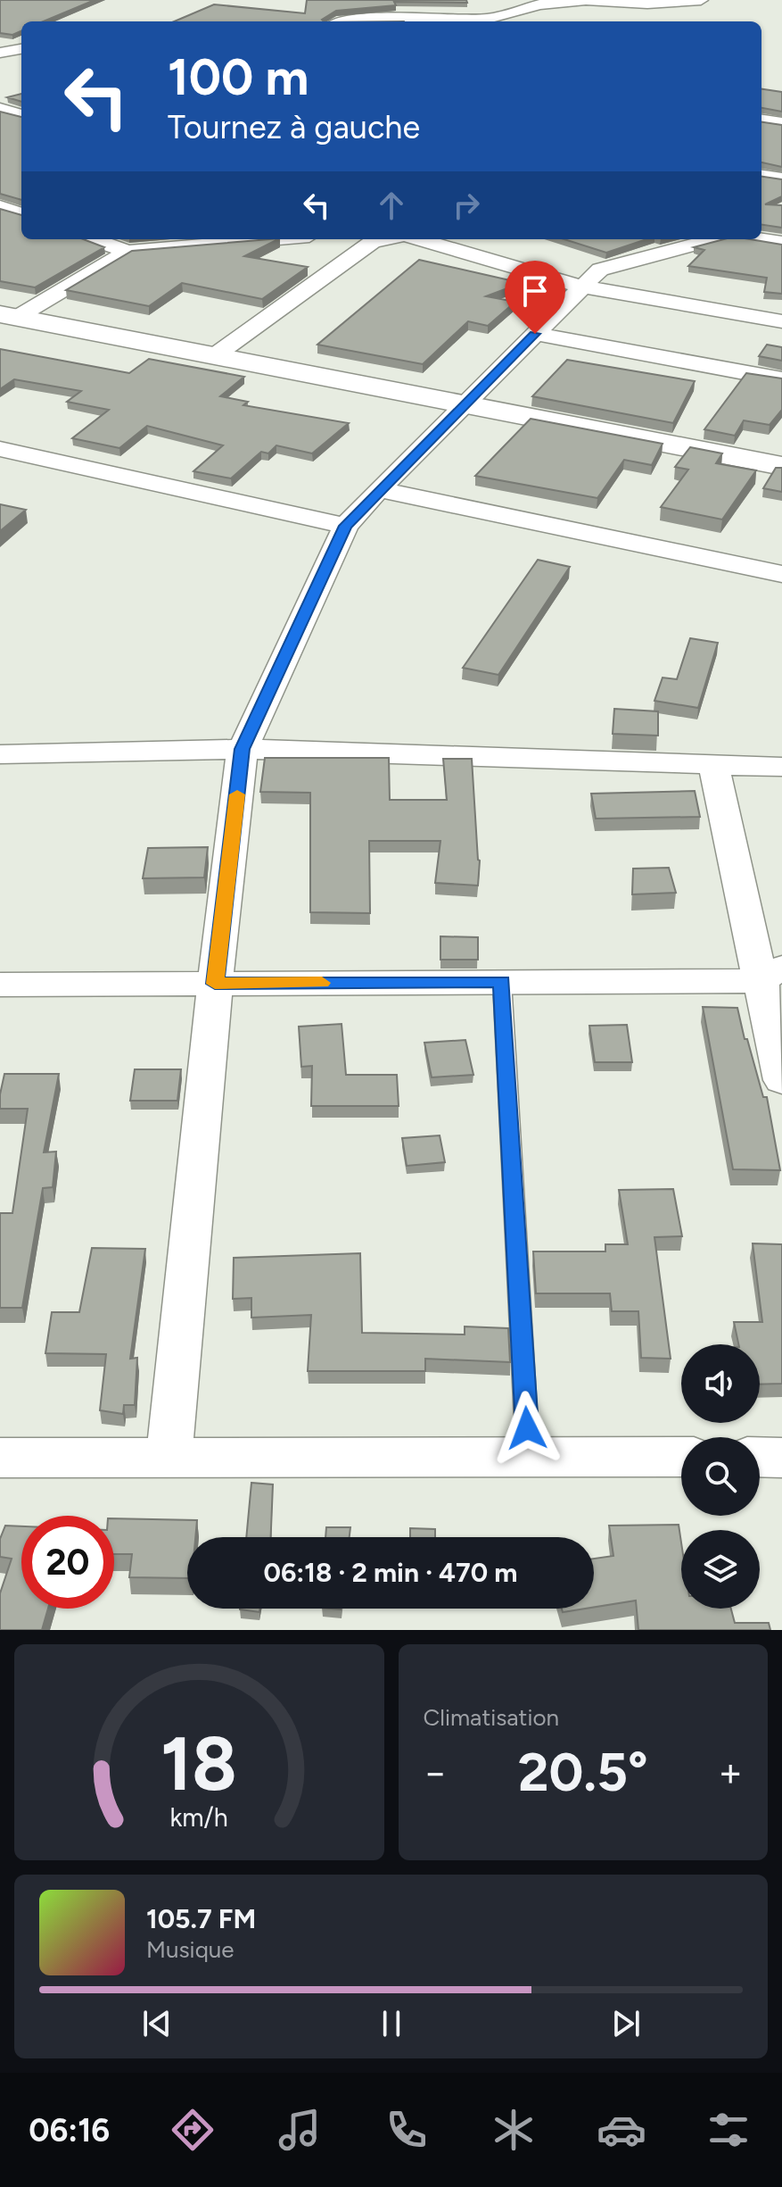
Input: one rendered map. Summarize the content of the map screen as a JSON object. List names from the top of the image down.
{
  "page": {
    "turn": ["100 m", "Tournez à gauche"],
    "limit": "20",
    "trip": "06:18 · 2 min · 470 m",
    "tile": "Climatisation",
    "heat": ["−", "20.5°", "+"],
    "song": ["105.7 FM", "Musique"],
    "tabs": "06:16",
    "gauge": ["18", "km/h"]
  }
}
